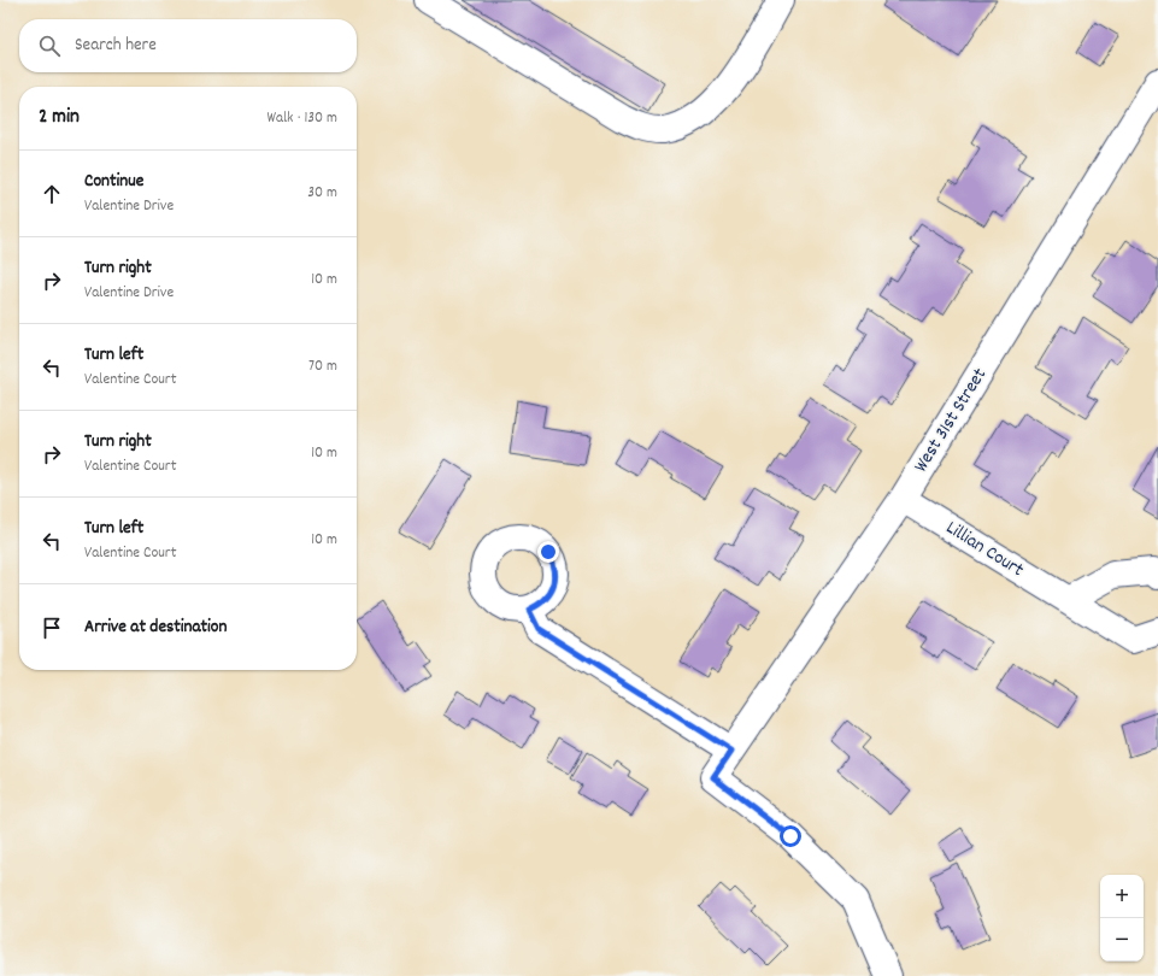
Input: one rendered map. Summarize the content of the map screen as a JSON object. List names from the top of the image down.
{
  "streets": {
    "street": ["West 31st Street", "Lillian Court"]
  },
  "crossings": [
    ["West 31st Street", "Lillian Court"]
  ],
  "page": {
    "search": "Search here",
    "heading": ["2 min", "Walk · 130 m"],
    "list": [
      ["Continue", "Valentine Drive", "30 m"],
      ["Turn right", "Valentine Drive", "10 m"],
      ["Turn left", "Valentine Court", "70 m"],
      ["Turn right", "Valentine Court", "10 m"],
      ["Turn left", "Valentine Court", "10 m"],
      "Arrive at destination"
    ],
    "map_buttons": ["+", "−"]
  }
}
